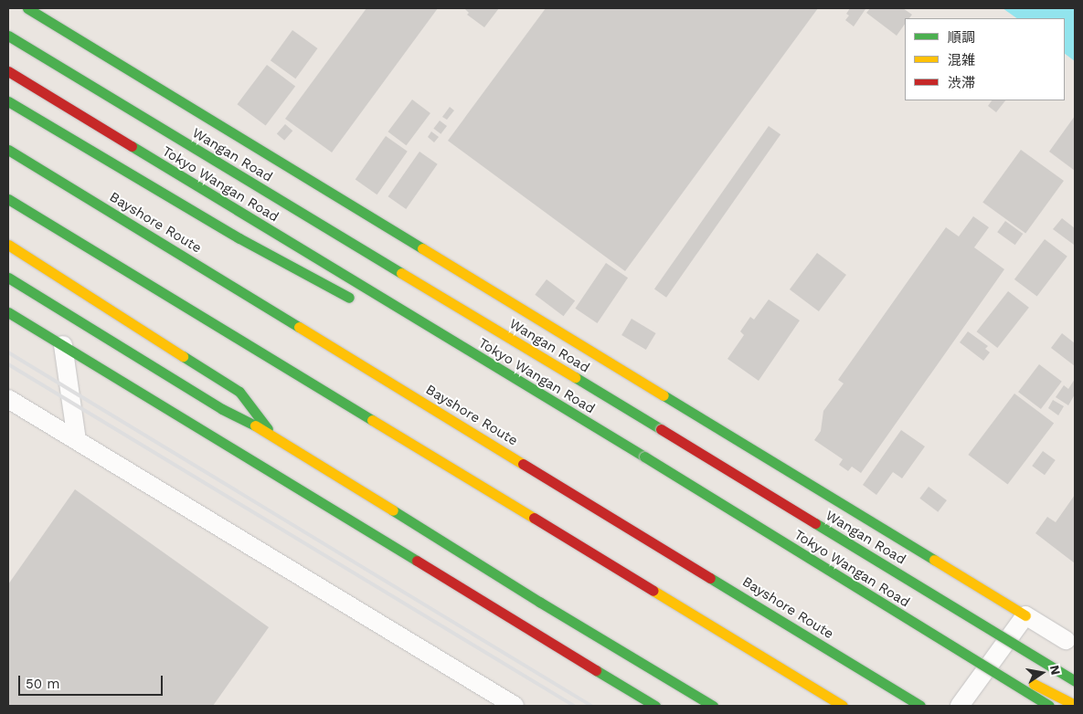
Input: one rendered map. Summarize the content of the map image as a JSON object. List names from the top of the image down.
{
  "streets": {
    "main road": ["Wangan Road", "Tokyo Wangan Road", "Bayshore Route"]
  },
  "legend": ["順調", "混雑", "渋滞"],
  "scale_bar": "50 m",
  "north": "right"
}
